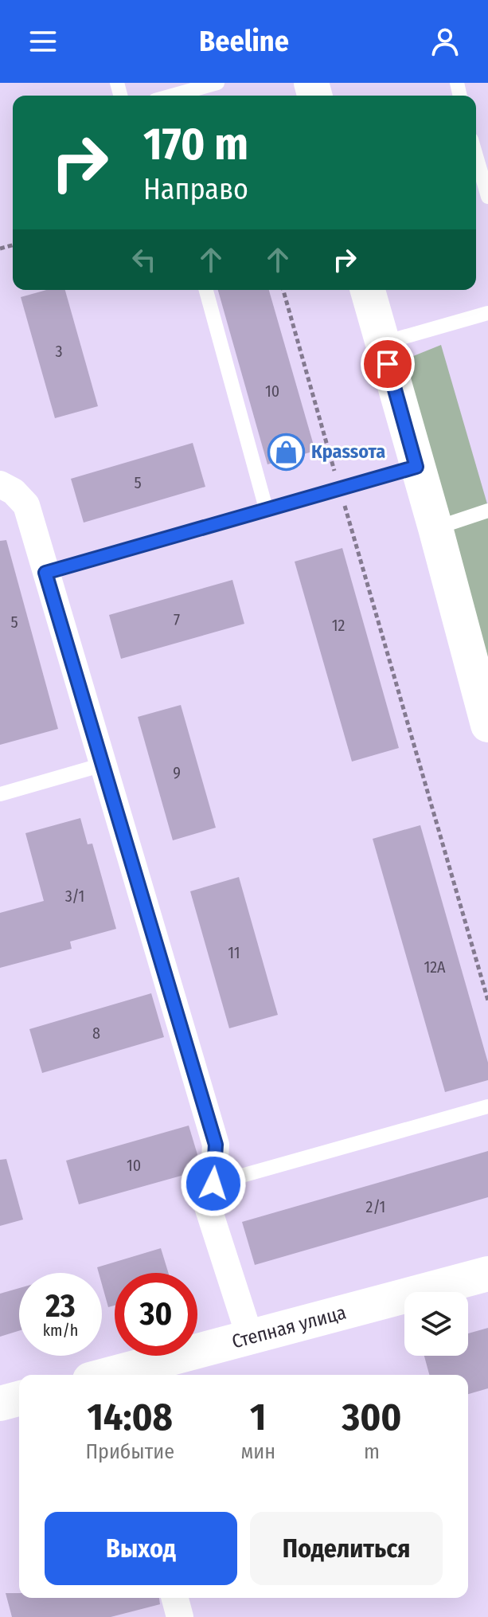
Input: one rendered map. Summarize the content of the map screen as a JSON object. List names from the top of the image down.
{
  "streets": {
    "street": ["Степная улица"]
  },
  "places": {
    "shop": ["Краssота"]
  },
  "house_numbers": [
    "3",
    "10",
    "5",
    "7",
    "5",
    "12",
    "9",
    "3/1",
    "11",
    "12А",
    "8",
    "10",
    "2/1"
  ],
  "page": {
    "header": "Beeline",
    "turn": ["170 m", "Направо"],
    "speed": "23 km/h",
    "limit": "30",
    "eta": [
      "14:08",
      "Прибытие",
      "1",
      "мин",
      "300",
      "m"
    ],
    "buttons": ["Выход", "Поделиться"]
  }
}
